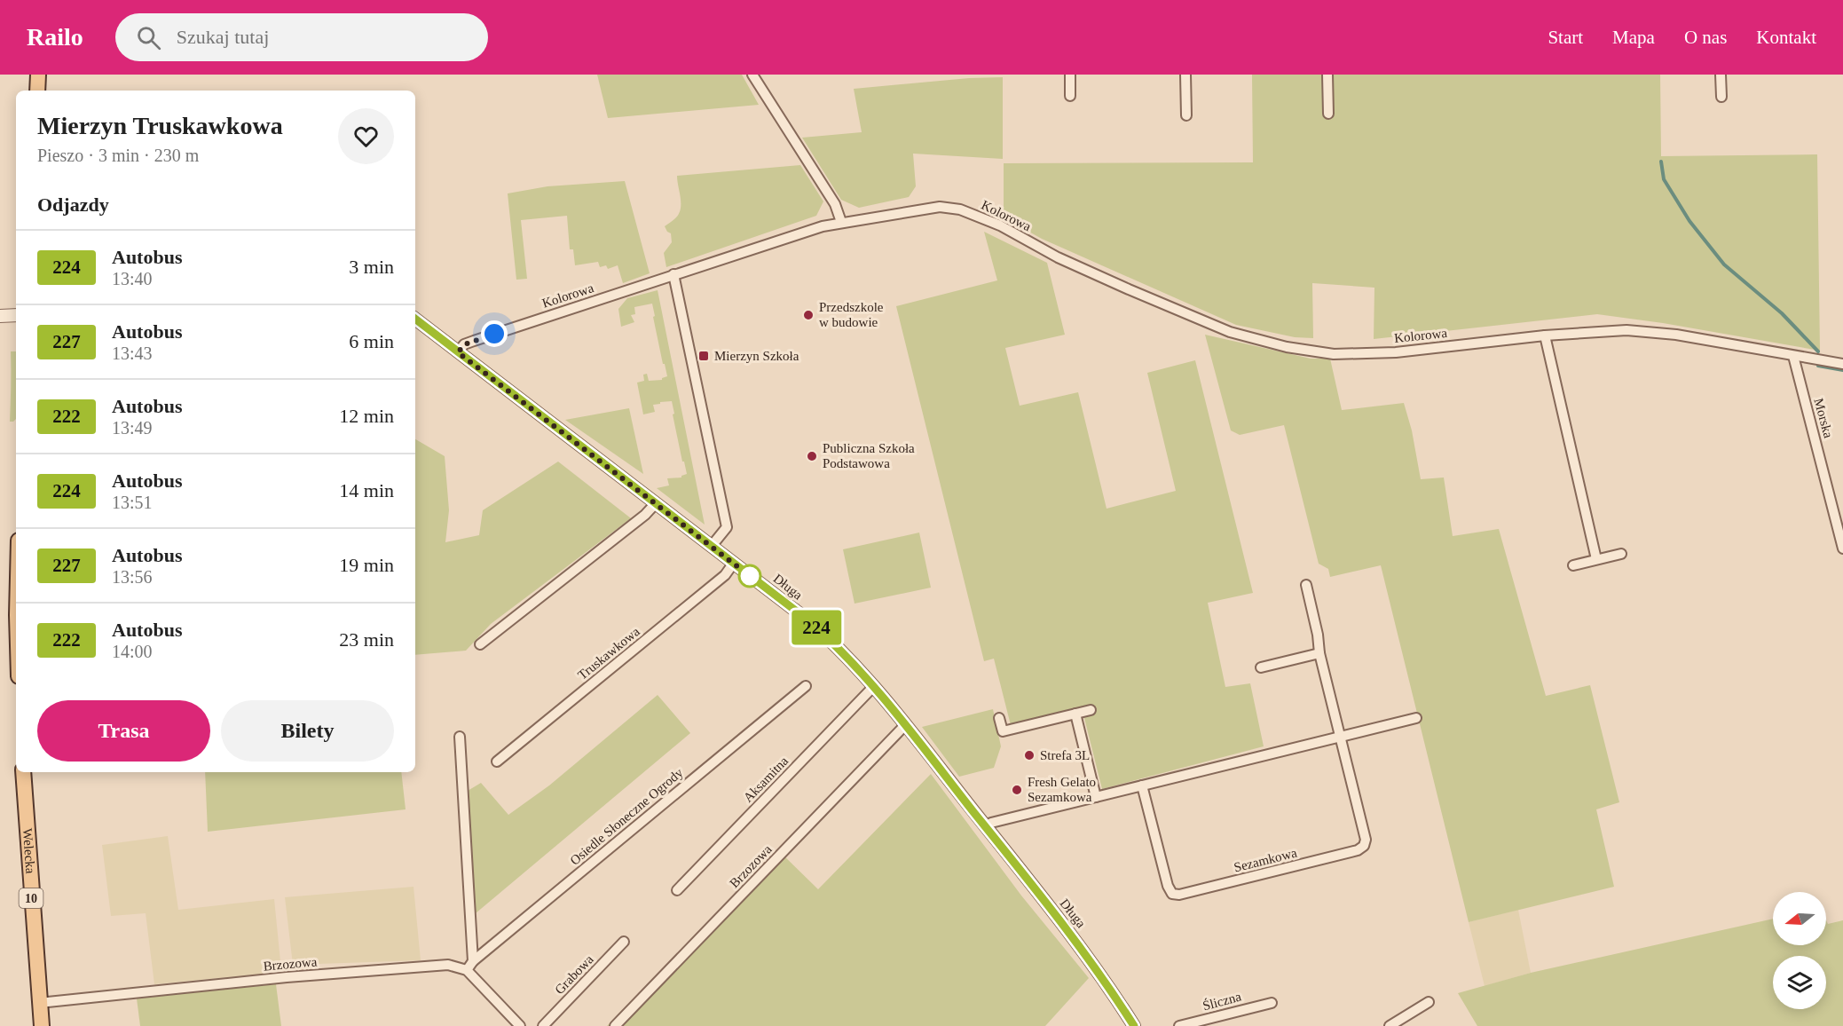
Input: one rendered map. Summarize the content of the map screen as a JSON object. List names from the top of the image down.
{
  "streets": {
    "main road": ["Welecka", "10"],
    "street": [
      "Kolorowa",
      "Morska",
      "Długa",
      "Truskawkowa",
      "Aksamitna",
      "Osiedle Słoneczne Ogrody",
      "Sezamkowa",
      "Brzozowa",
      "Grabowa",
      "Śliczna"
    ]
  },
  "crossings": [
    ["Kolorowa", "Morska"],
    ["Kolorowa", "Długa"],
    ["Długa", "Truskawkowa"],
    ["Długa", "Aksamitna"],
    ["Długa", "Brzozowa"],
    ["Osiedle Słoneczne Ogrody", "Brzozowa"],
    ["Welecka", "Brzozowa"]
  ],
  "places": {
    "other": [
      "Przedszkole w budowie",
      "Publiczna Szkoła Podstawowa",
      "Strefa 3L",
      "Fresh Gelato Sezamkowa"
    ],
    "transit": ["Mierzyn Szkoła"]
  },
  "lines": ["bus line 224"],
  "north": "left",
  "page": {
    "header": "Railo",
    "search": "Szukaj tutaj",
    "nav": [
      "Start",
      "Mapa",
      "O nas",
      "Kontakt"
    ],
    "on_map": "224",
    "heading": [
      ["Mierzyn Truskawkowa", "Pieszo · 3 min · 230 m"],
      "Odjazdy"
    ],
    "list": [
      {
        "mark": "224",
        "name": "Autobus",
        "note": "13:40",
        "value": "3 min"
      },
      {
        "mark": "227",
        "name": "Autobus",
        "note": "13:43",
        "value": "6 min"
      },
      {
        "mark": "222",
        "name": "Autobus",
        "note": "13:49",
        "value": "12 min"
      },
      {
        "mark": "224",
        "name": "Autobus",
        "note": "13:51",
        "value": "14 min"
      },
      {
        "mark": "227",
        "name": "Autobus",
        "note": "13:56",
        "value": "19 min"
      },
      {
        "mark": "222",
        "name": "Autobus",
        "note": "14:00",
        "value": "23 min"
      }
    ],
    "buttons": ["Trasa", "Bilety"]
  }
}
